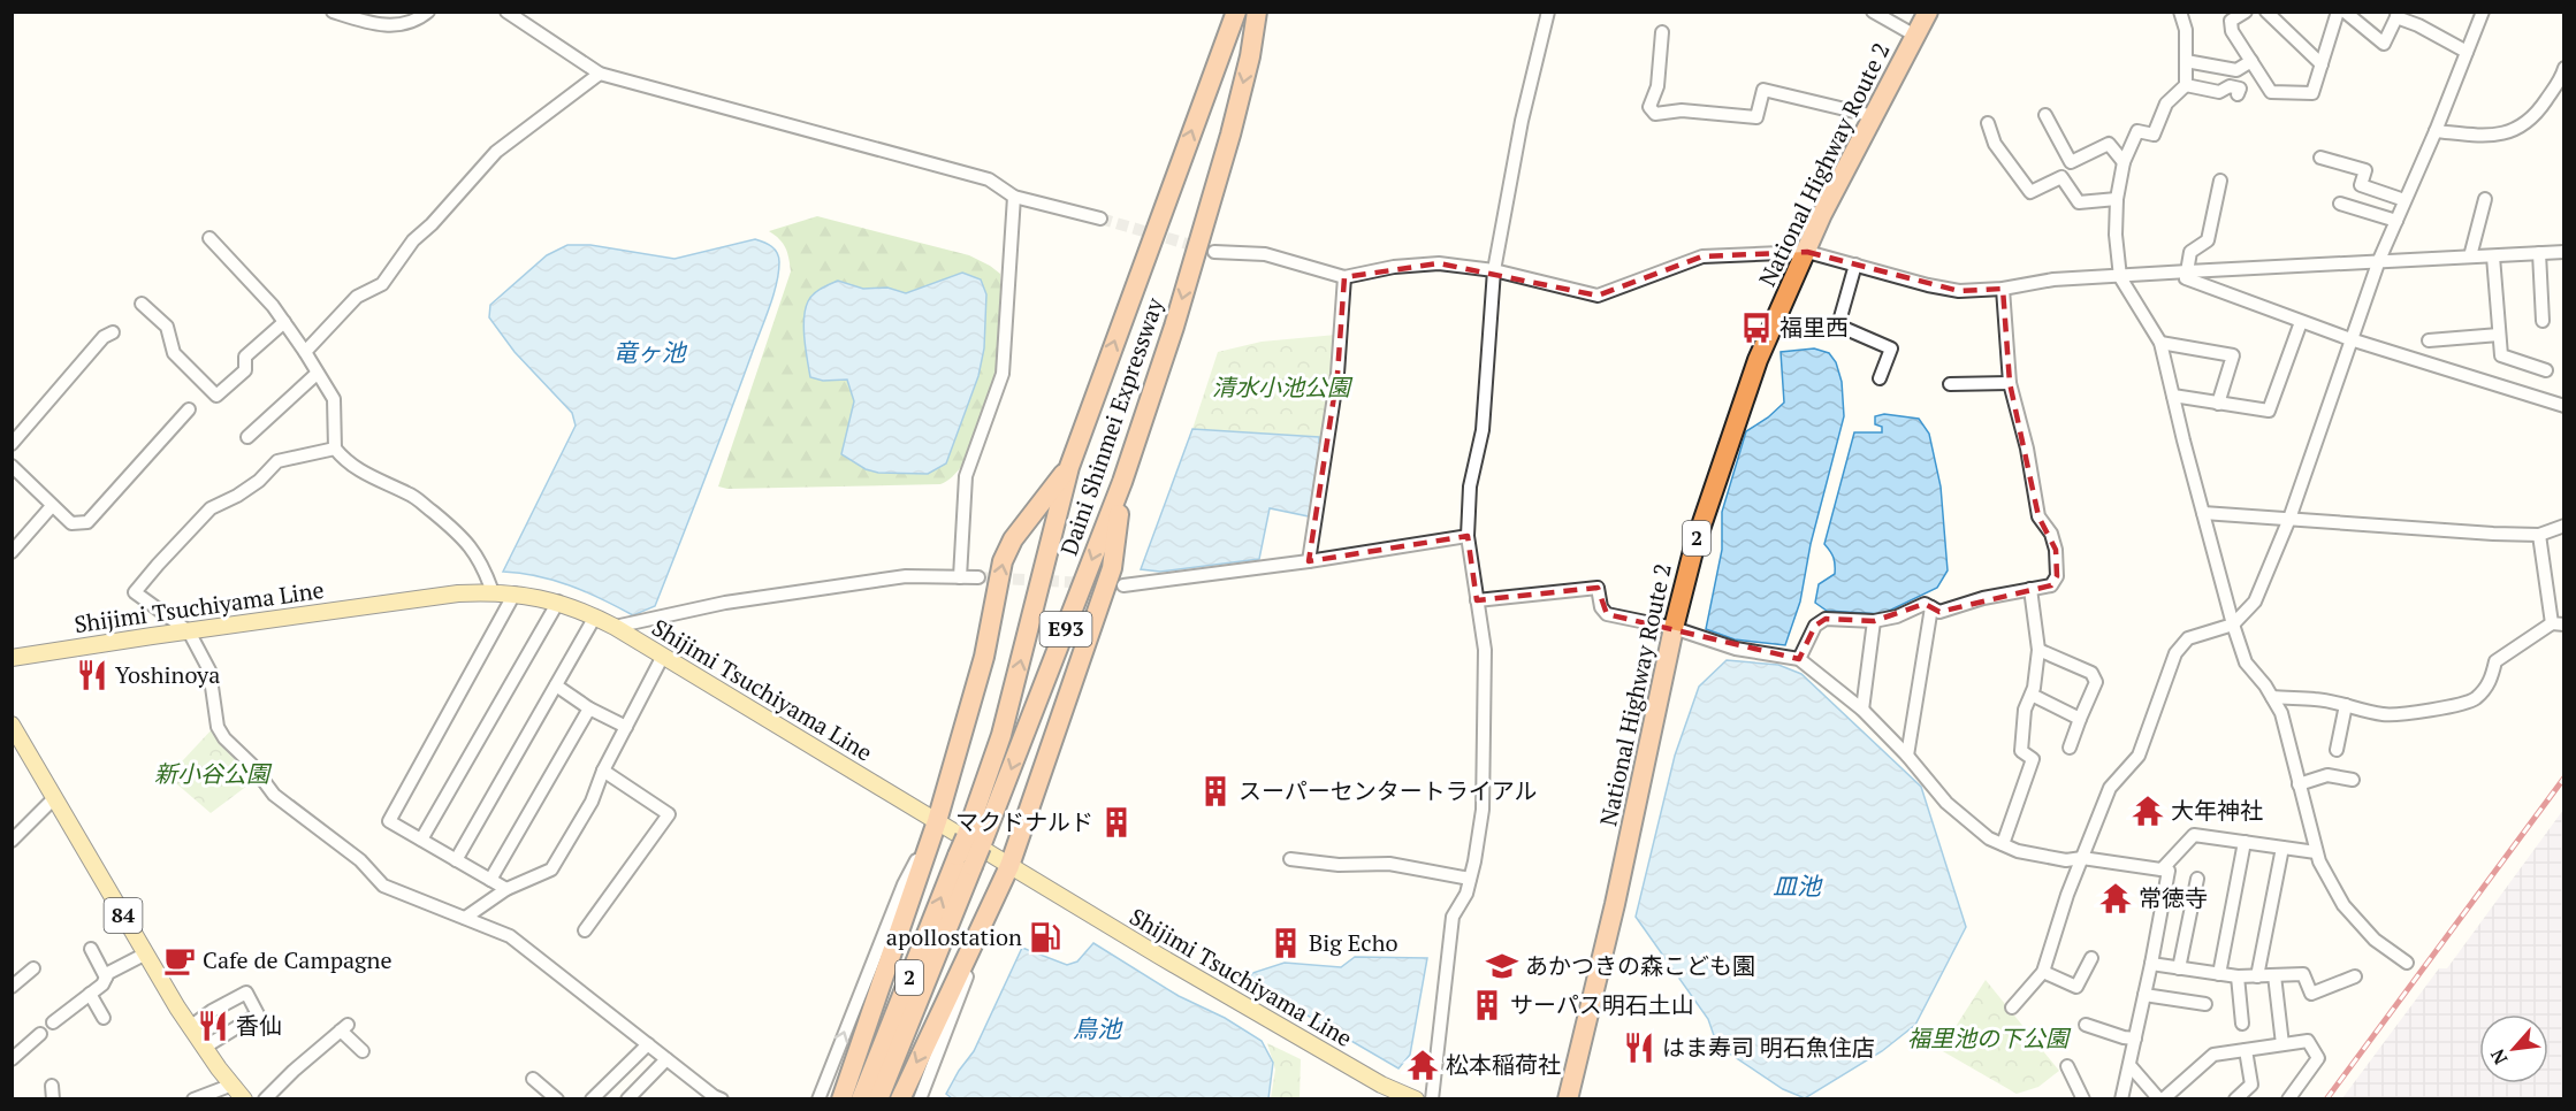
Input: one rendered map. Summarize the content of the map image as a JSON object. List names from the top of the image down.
{
  "streets": {
    "highway": [
      "National Highway Route 2",
      "Daini Shinmei Expressway",
      "2",
      "E93"
    ],
    "main road": ["Shijimi Tsuchiyama Line", "84"]
  },
  "crossings": [
    ["Daini Shinmei Expressway", "2"]
  ],
  "water": ["竜ヶ池", "皿池", "鳥池"],
  "parks": ["清水小池公園", "新小谷公園", "福里池の下公園"],
  "places": {
    "bus stop": ["福里西"],
    "restaurant": ["Yoshinoya", "香仙", "はま寿司 明石魚住店"],
    "building": [
      "スーパーセンタートライアル",
      "マクドナルド",
      "Big Echo",
      "サーパス明石土山"
    ],
    "temple": ["大年神社", "常徳寺", "松本稲荷社"],
    "fuel station": ["apollostation"],
    "cafe": ["Cafe de Campagne"],
    "school or university": ["あかつきの森こども園"]
  },
  "north": "bottom left"
}
